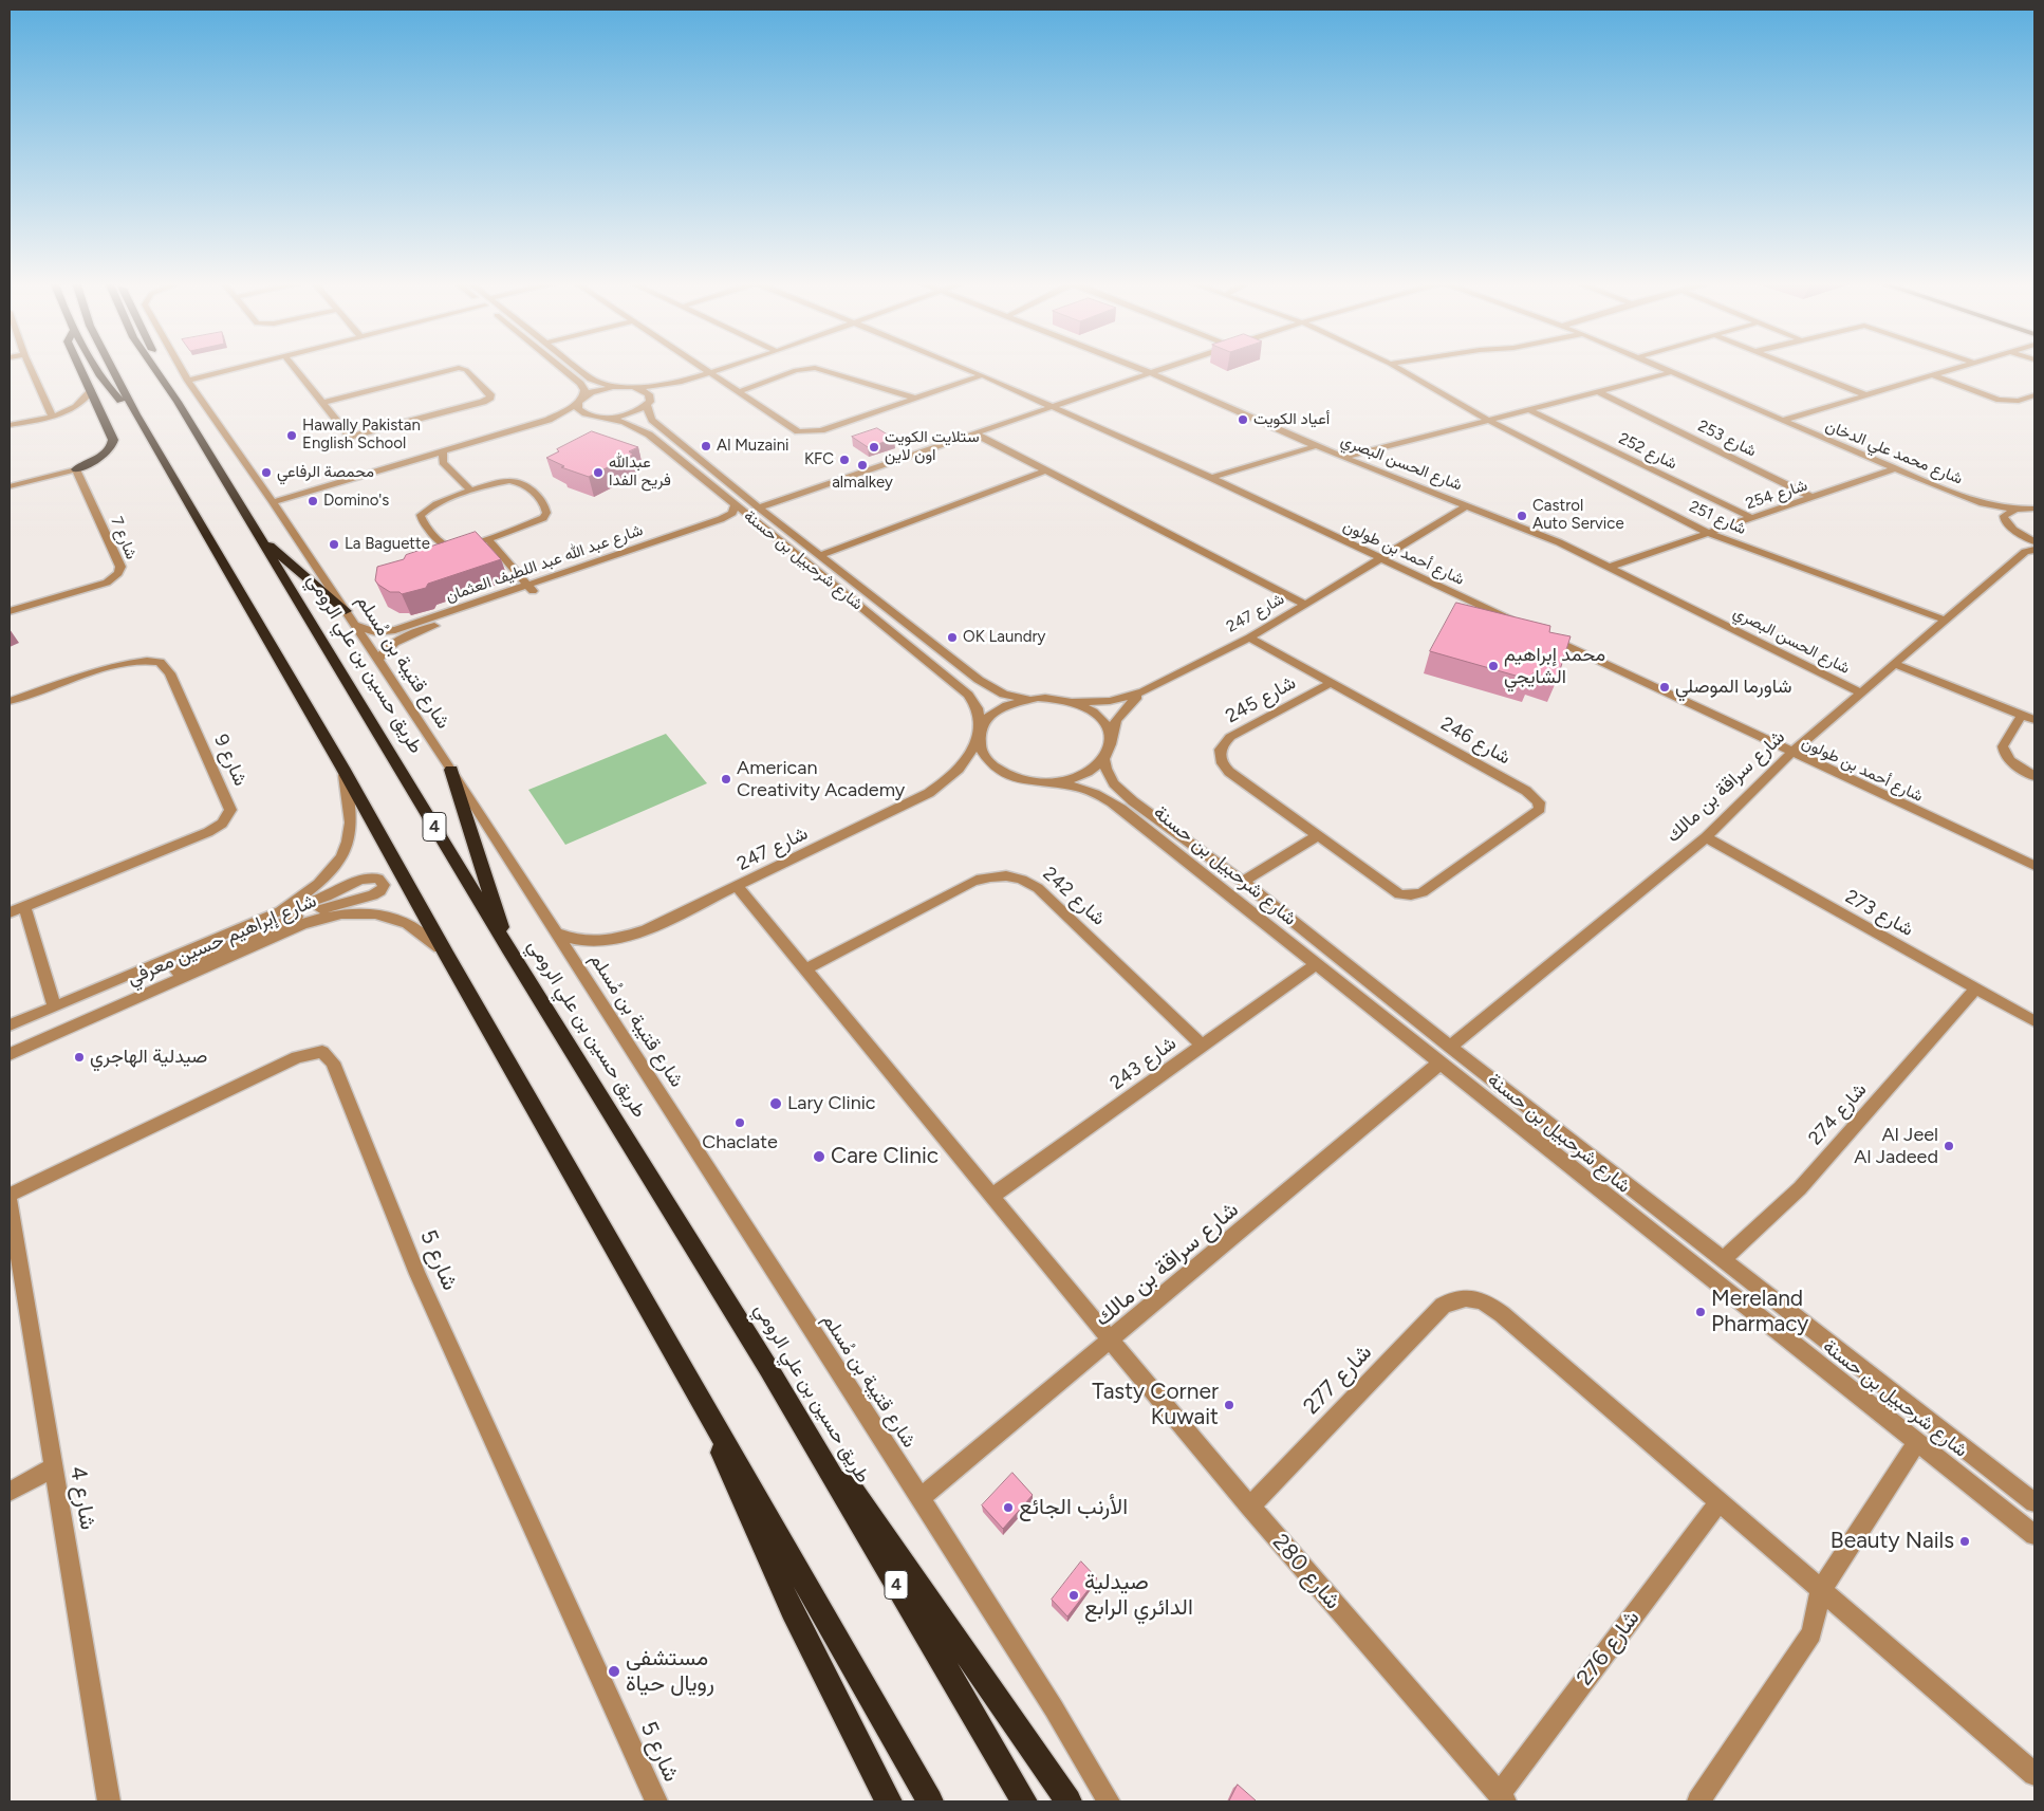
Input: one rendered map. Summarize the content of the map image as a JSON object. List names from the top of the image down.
{
  "streets": {
    "highway": ["طريق حسين بن علي الرومي", "4"],
    "street": [
      "شارع 253",
      "شارع 252",
      "شارع محمد علي الدخان",
      "شارع الحسن البصري",
      "شارع 254",
      "شارع 251",
      "شارع 7",
      "شارع أحمد بن طولون",
      "شارع شرحبيل بن حسنة",
      "شارع عبد الله عبد اللطيف العثمان",
      "شارع 247",
      "شارع قتيبة بن مُسلم",
      "شارع 245",
      "شارع 246",
      "شارع 9",
      "شارع سراقة بن مالك",
      "شارع 242",
      "شارع 273",
      "شارع إبراهيم حسين معرفي",
      "شارع 243",
      "شارع 274",
      "شارع 5",
      "شارع 277",
      "شارع 4",
      "شارع 280",
      "شارع 276"
    ]
  },
  "crossings": [
    ["شارع 253", "شارع 254"],
    ["شارع 252", "شارع 254"],
    ["شارع محمد علي الدخان", "شارع 254"],
    ["شارع محمد علي الدخان", "شارع سراقة بن مالك"],
    ["شارع الحسن البصري", "شارع 254"],
    ["شارع الحسن البصري", "شارع 247"],
    ["شارع الحسن البصري", "شارع سراقة بن مالك"],
    ["شارع 254", "شارع 251"],
    ["شارع 251", "شارع سراقة بن مالك"],
    ["شارع أحمد بن طولون", "شارع 247"],
    ["شارع أحمد بن طولون", "شارع سراقة بن مالك"],
    ["شارع شرحبيل بن حسنة", "شارع عبد الله عبد اللطيف العثمان"],
    ["شارع شرحبيل بن حسنة", "شارع 247"],
    ["شارع شرحبيل بن حسنة", "شارع سراقة بن مالك"],
    ["شارع شرحبيل بن حسنة", "شارع 243"],
    ["شارع شرحبيل بن حسنة", "شارع 274"],
    ["شارع عبد الله عبد اللطيف العثمان", "شارع قتيبة بن مُسلم"],
    ["شارع 247", "شارع قتيبة بن مُسلم"],
    ["شارع 247", "شارع 246"],
    ["شارع قتيبة بن مُسلم", "شارع سراقة بن مالك"],
    ["شارع 245", "شارع 246"],
    ["شارع سراقة بن مالك", "شارع 273"],
    ["شارع سراقة بن مالك", "شارع 280"],
    ["شارع 242", "شارع 243"],
    ["شارع 273", "شارع 274"],
    ["شارع 277", "شارع 280"],
    ["شارع 277", "شارع 276"],
    ["شارع 280", "شارع 276"]
  ],
  "places": [
    "أعياد الكويت",
    "Hawally Pakistan English School",
    "Al Muzaini",
    "ستلايت الكويت اون لاين",
    "KFC",
    "almalkey",
    "محمصة الرفاعي",
    "عبدالله فريح الفدا",
    "Domino's",
    "Castrol Auto Service",
    "La Baguette",
    "OK Laundry",
    "محمد إبراهيم الشايجي",
    "شاورما الموصلي",
    "American Creativity Academy",
    "صيدلية الهاجري",
    "Lary Clinic",
    "Chaclate",
    "Al Jeel Al Jadeed",
    "Care Clinic",
    "Mereland Pharmacy",
    "Tasty Corner Kuwait",
    "الأرنب الجائع",
    "Beauty Nails",
    "صيدلية الدائري الرابع",
    "مستشفى رويال حياة"
  ]
}
